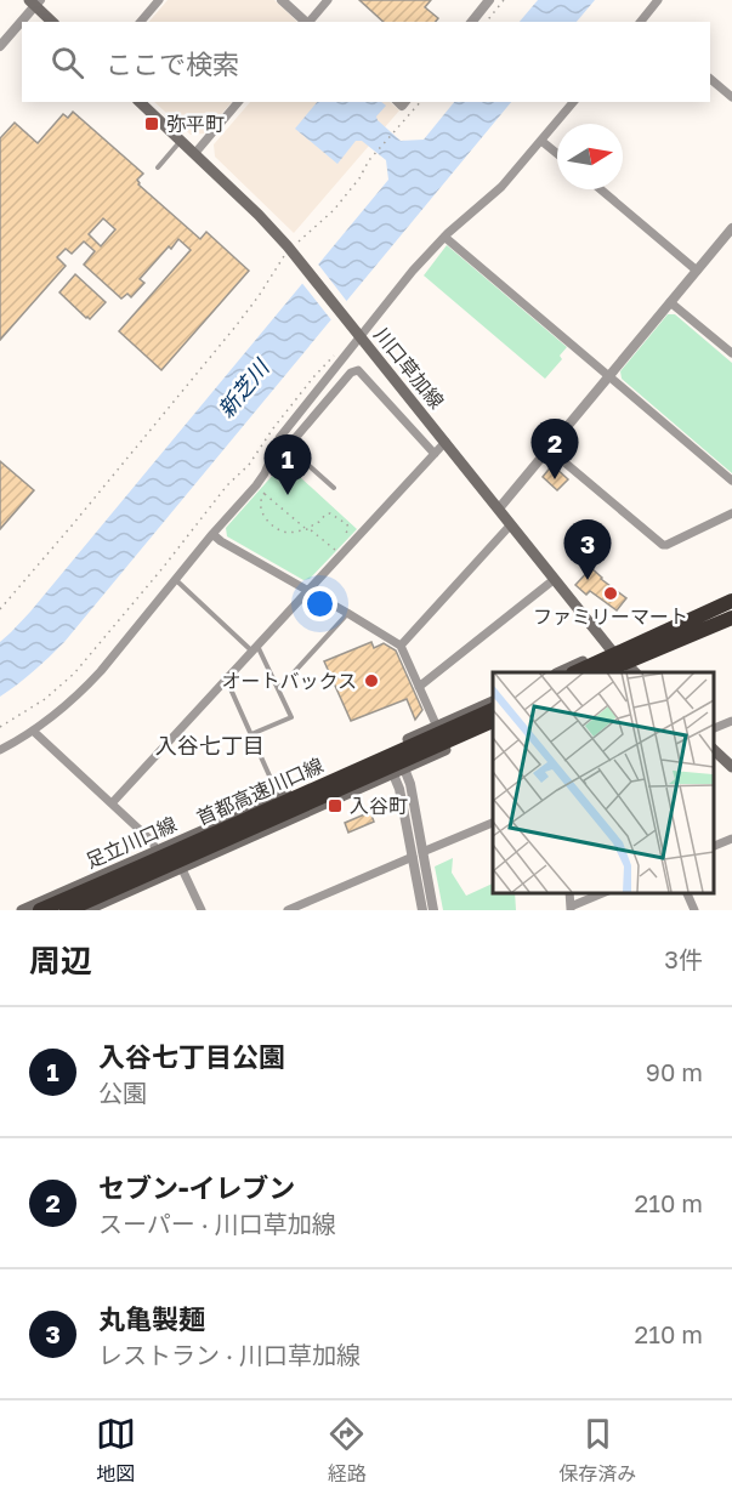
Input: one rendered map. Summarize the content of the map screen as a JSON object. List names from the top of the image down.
{
  "streets": {
    "highway": ["首都高速川口線"],
    "main road": ["川口草加線", "足立川口線"]
  },
  "districts": ["入谷七丁目"],
  "water": ["新芝川"],
  "places": {
    "transit": ["弥平町", "入谷町"],
    "other": ["ファミリーマート", "オートバックス"]
  },
  "north": "right",
  "page": {
    "search": "ここで検索",
    "pins": ["2", "1", "3"],
    "heading": ["周辺", "3件"],
    "list": [
      {
        "mark": "1",
        "name": "入谷七丁目公園",
        "note": "公園",
        "value": "90 m"
      },
      {
        "mark": "2",
        "name": "セブン-イレブン",
        "note": "スーパー · 川口草加線",
        "value": "210 m"
      },
      {
        "mark": "3",
        "name": "丸亀製麺",
        "note": "レストラン · 川口草加線",
        "value": "210 m"
      }
    ],
    "nav": ["地図", "経路", "保存済み"]
  }
}
